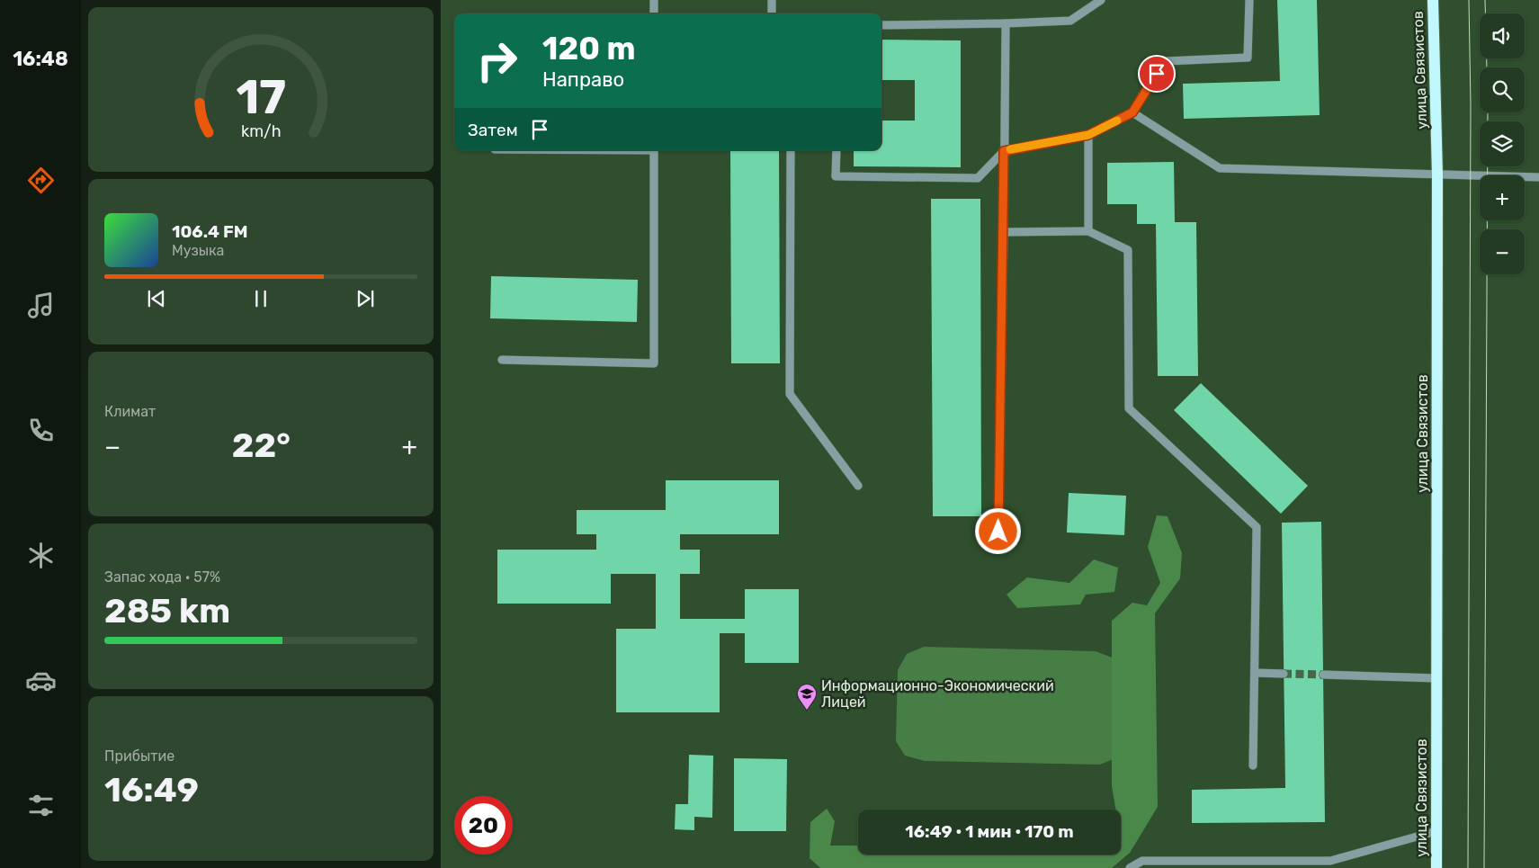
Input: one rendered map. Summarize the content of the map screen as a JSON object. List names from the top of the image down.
{
  "streets": {
    "main road": ["улица Связистов"]
  },
  "places": {
    "school or university": ["Информационно-Экономический Лицей"]
  },
  "page": {
    "tabs": "16:48",
    "map_buttons": ["+", "−"],
    "turn": ["120 m", "Направо"],
    "then": "Затем",
    "song": ["106.4 FM", "Музыка"],
    "tile": [
      "Климат",
      ["Запас хода · 57%", "285 km"],
      ["Прибытие", "16:49"]
    ],
    "heat": ["−", "22°", "+"],
    "limit": "20",
    "trip": "16:49 · 1 мин · 170 m",
    "gauge": ["17", "km/h"]
  }
}
